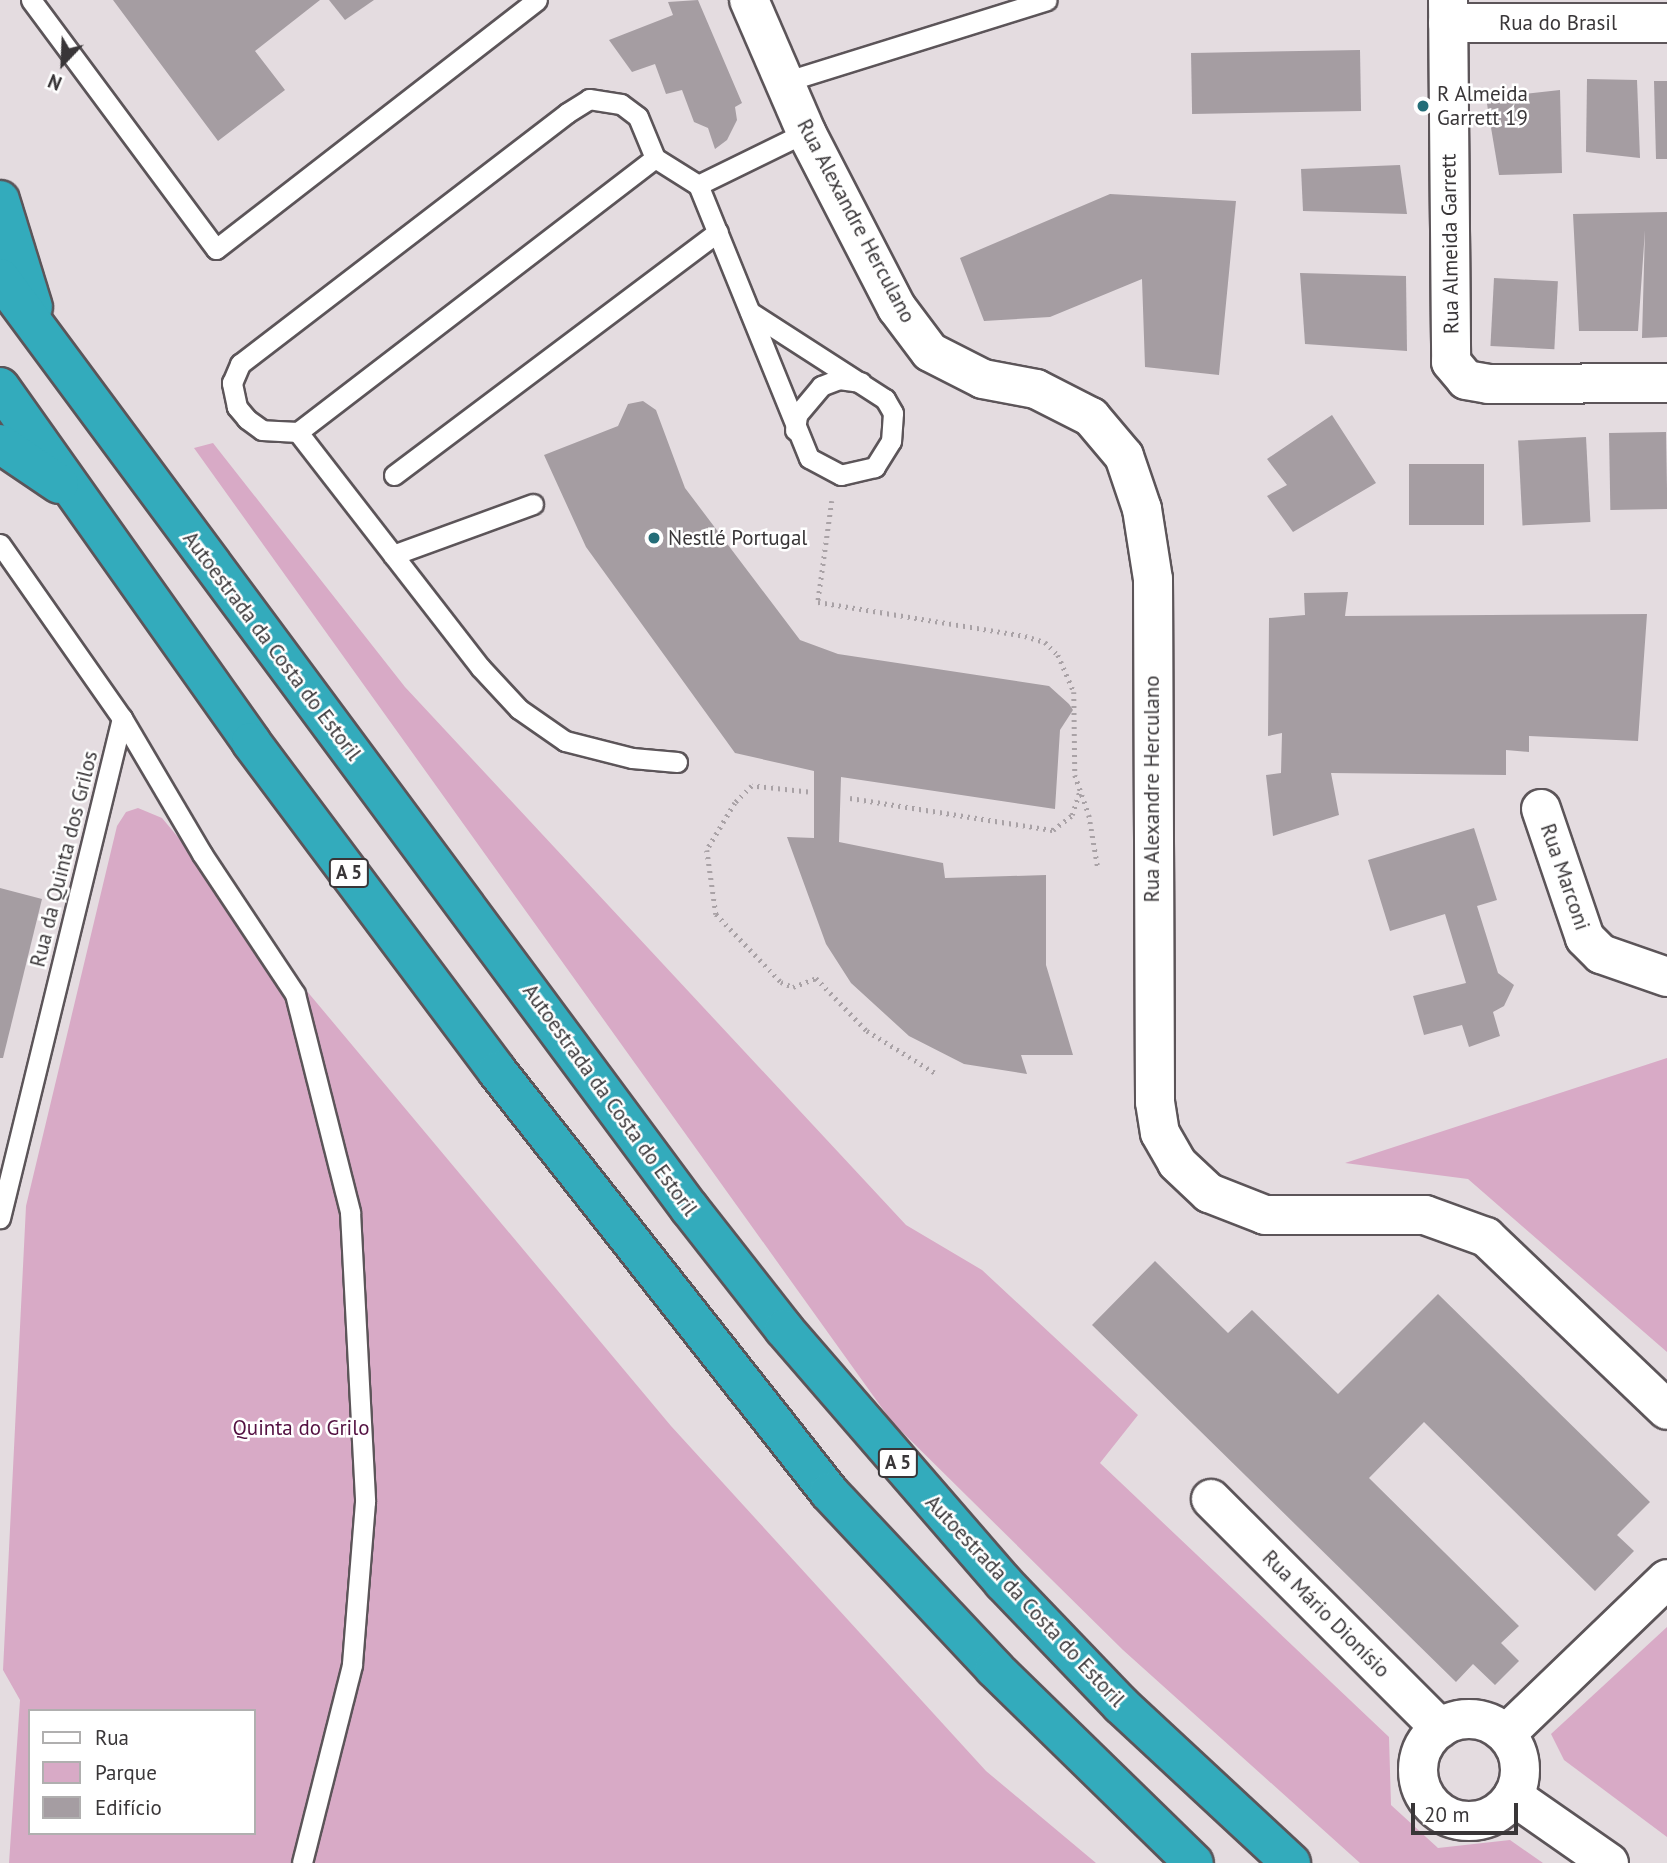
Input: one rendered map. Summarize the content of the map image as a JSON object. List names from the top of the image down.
{
  "streets": {
    "highway": ["Autoestrada da Costa do Estoril", "A 5"],
    "street": [
      "Rua do Brasil",
      "Rua Alexandre Herculano",
      "Rua Almeida Garrett",
      "Rua Marconi",
      "Rua Mário Dionísio"
    ],
    "lane": ["Rua da Quinta dos Grilos"]
  },
  "crossings": [
    ["Rua do Brasil", "Rua Almeida Garrett"]
  ],
  "parks": ["Quinta do Grilo"],
  "places": ["R Almeida Garrett 19", "Nestlé Portugal"],
  "legend": ["Rua", "Parque", "Edifício"],
  "scale_bar": "20 m",
  "north": "bottom left"
}
